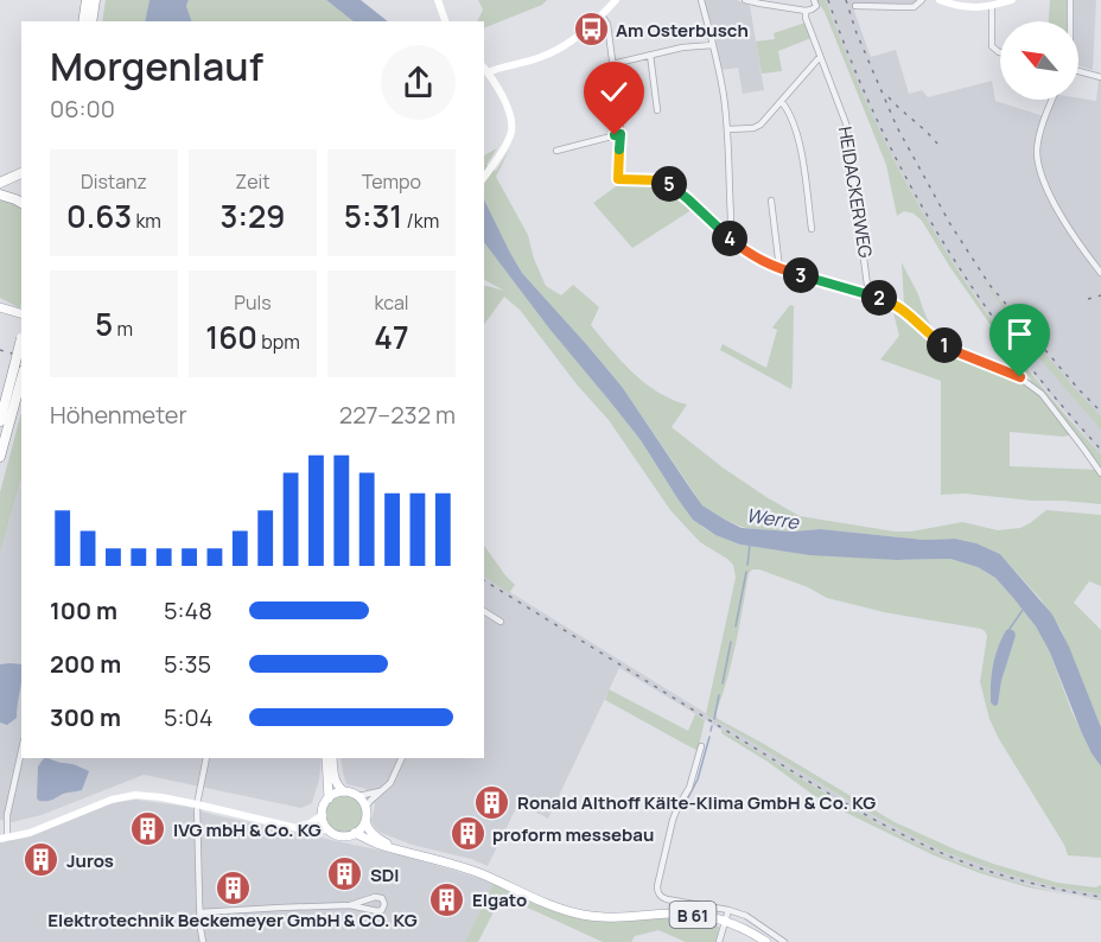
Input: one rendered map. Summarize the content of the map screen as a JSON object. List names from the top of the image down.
{
  "streets": {
    "main road": ["B 61"],
    "street": ["HEIDACKERWEG"]
  },
  "water": ["Werre"],
  "places": {
    "bus stop": ["Am Osterbusch"],
    "building": [
      "Ronald Althoff Kälte-Klima GmbH & Co. KG",
      "IVG mbH & Co. KG",
      "proform messebau",
      "Juros",
      "SDI",
      "Elektrotechnik Beckemeyer GmbH & CO. KG",
      "Elgato"
    ]
  },
  "north": "top left",
  "page": {
    "heading": ["Morgenlauf", "06:00"],
    "stats": [
      ["Distanz", "0.63 km"],
      ["Zeit", "3:29"],
      ["Tempo", "5:31 /km"],
      ["5 m"],
      ["Puls", "160 bpm"],
      ["kcal", "47"]
    ],
    "pins": [
      "5",
      "4",
      "3",
      "2",
      "1"
    ],
    "chart": ["Höhenmeter", "227–232 m"],
    "list": [
      {
        "name": "100 m",
        "note": "5:48"
      },
      {
        "name": "200 m",
        "note": "5:35"
      },
      {
        "name": "300 m",
        "note": "5:04"
      }
    ]
  }
}
